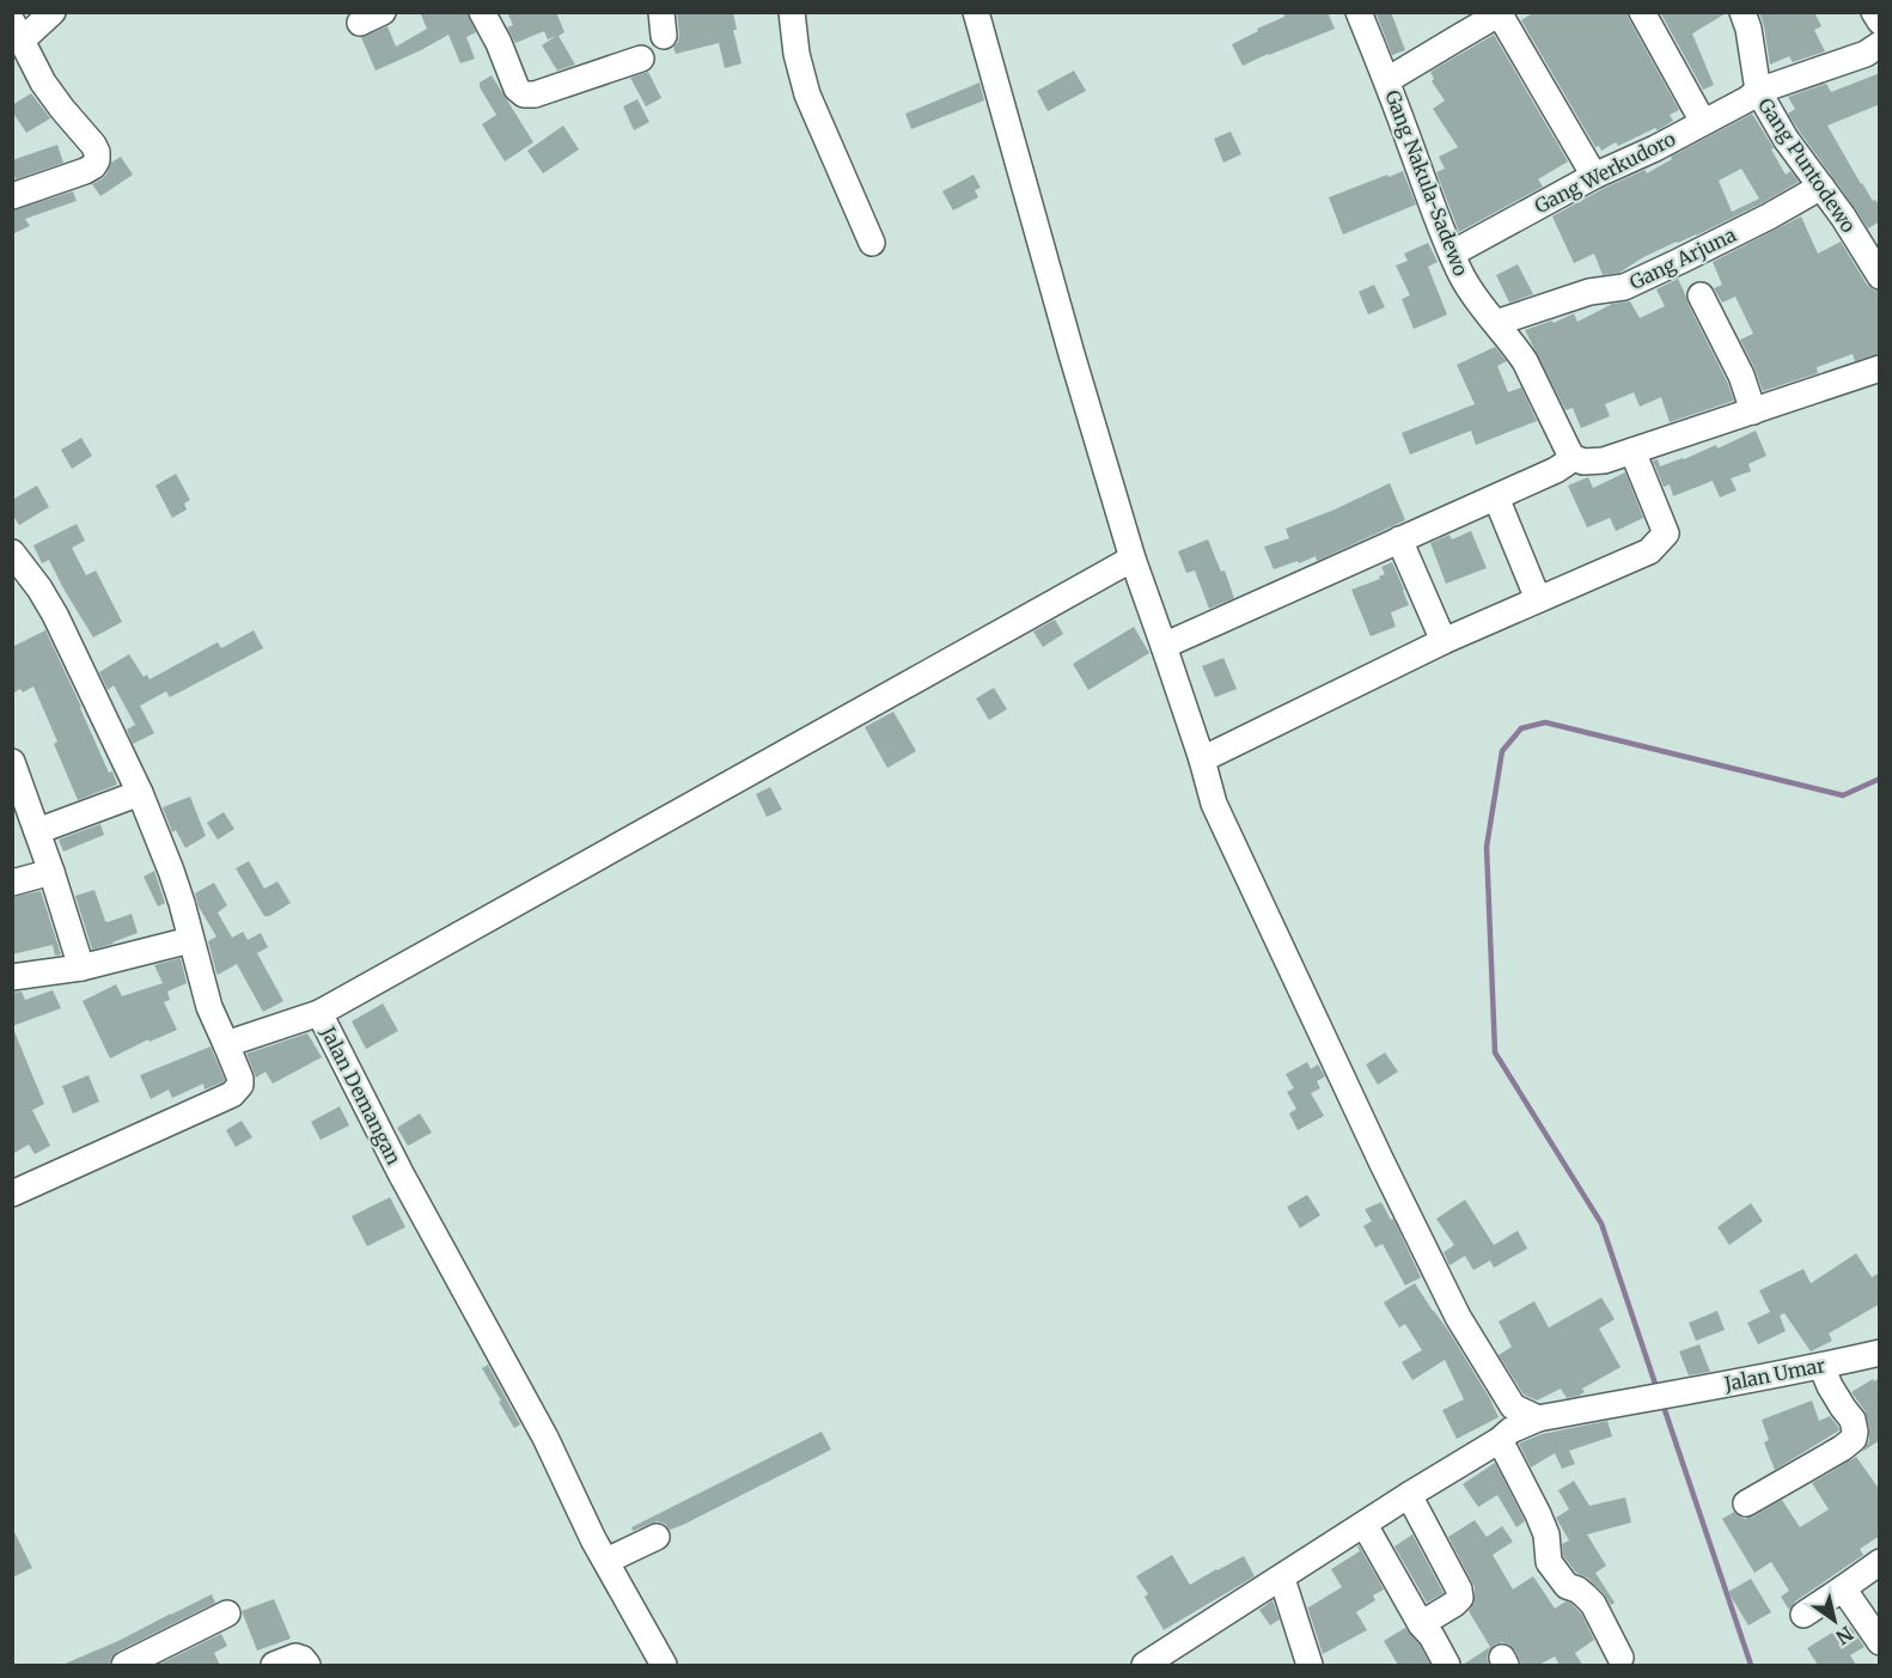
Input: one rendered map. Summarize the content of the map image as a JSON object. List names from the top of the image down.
{
  "streets": {
    "street": [
      "Gang Puntodewo",
      "Gang Werkudoro",
      "Gang Nakula-Sadewo",
      "Gang Arjuna",
      "Jalan Demangan",
      "Jalan Umar"
    ]
  },
  "crossings": [
    ["Gang Puntodewo", "Gang Werkudoro"],
    ["Gang Puntodewo", "Gang Arjuna"],
    ["Gang Werkudoro", "Gang Nakula-Sadewo"],
    ["Gang Nakula-Sadewo", "Gang Arjuna"]
  ],
  "north": "bottom right"
}
